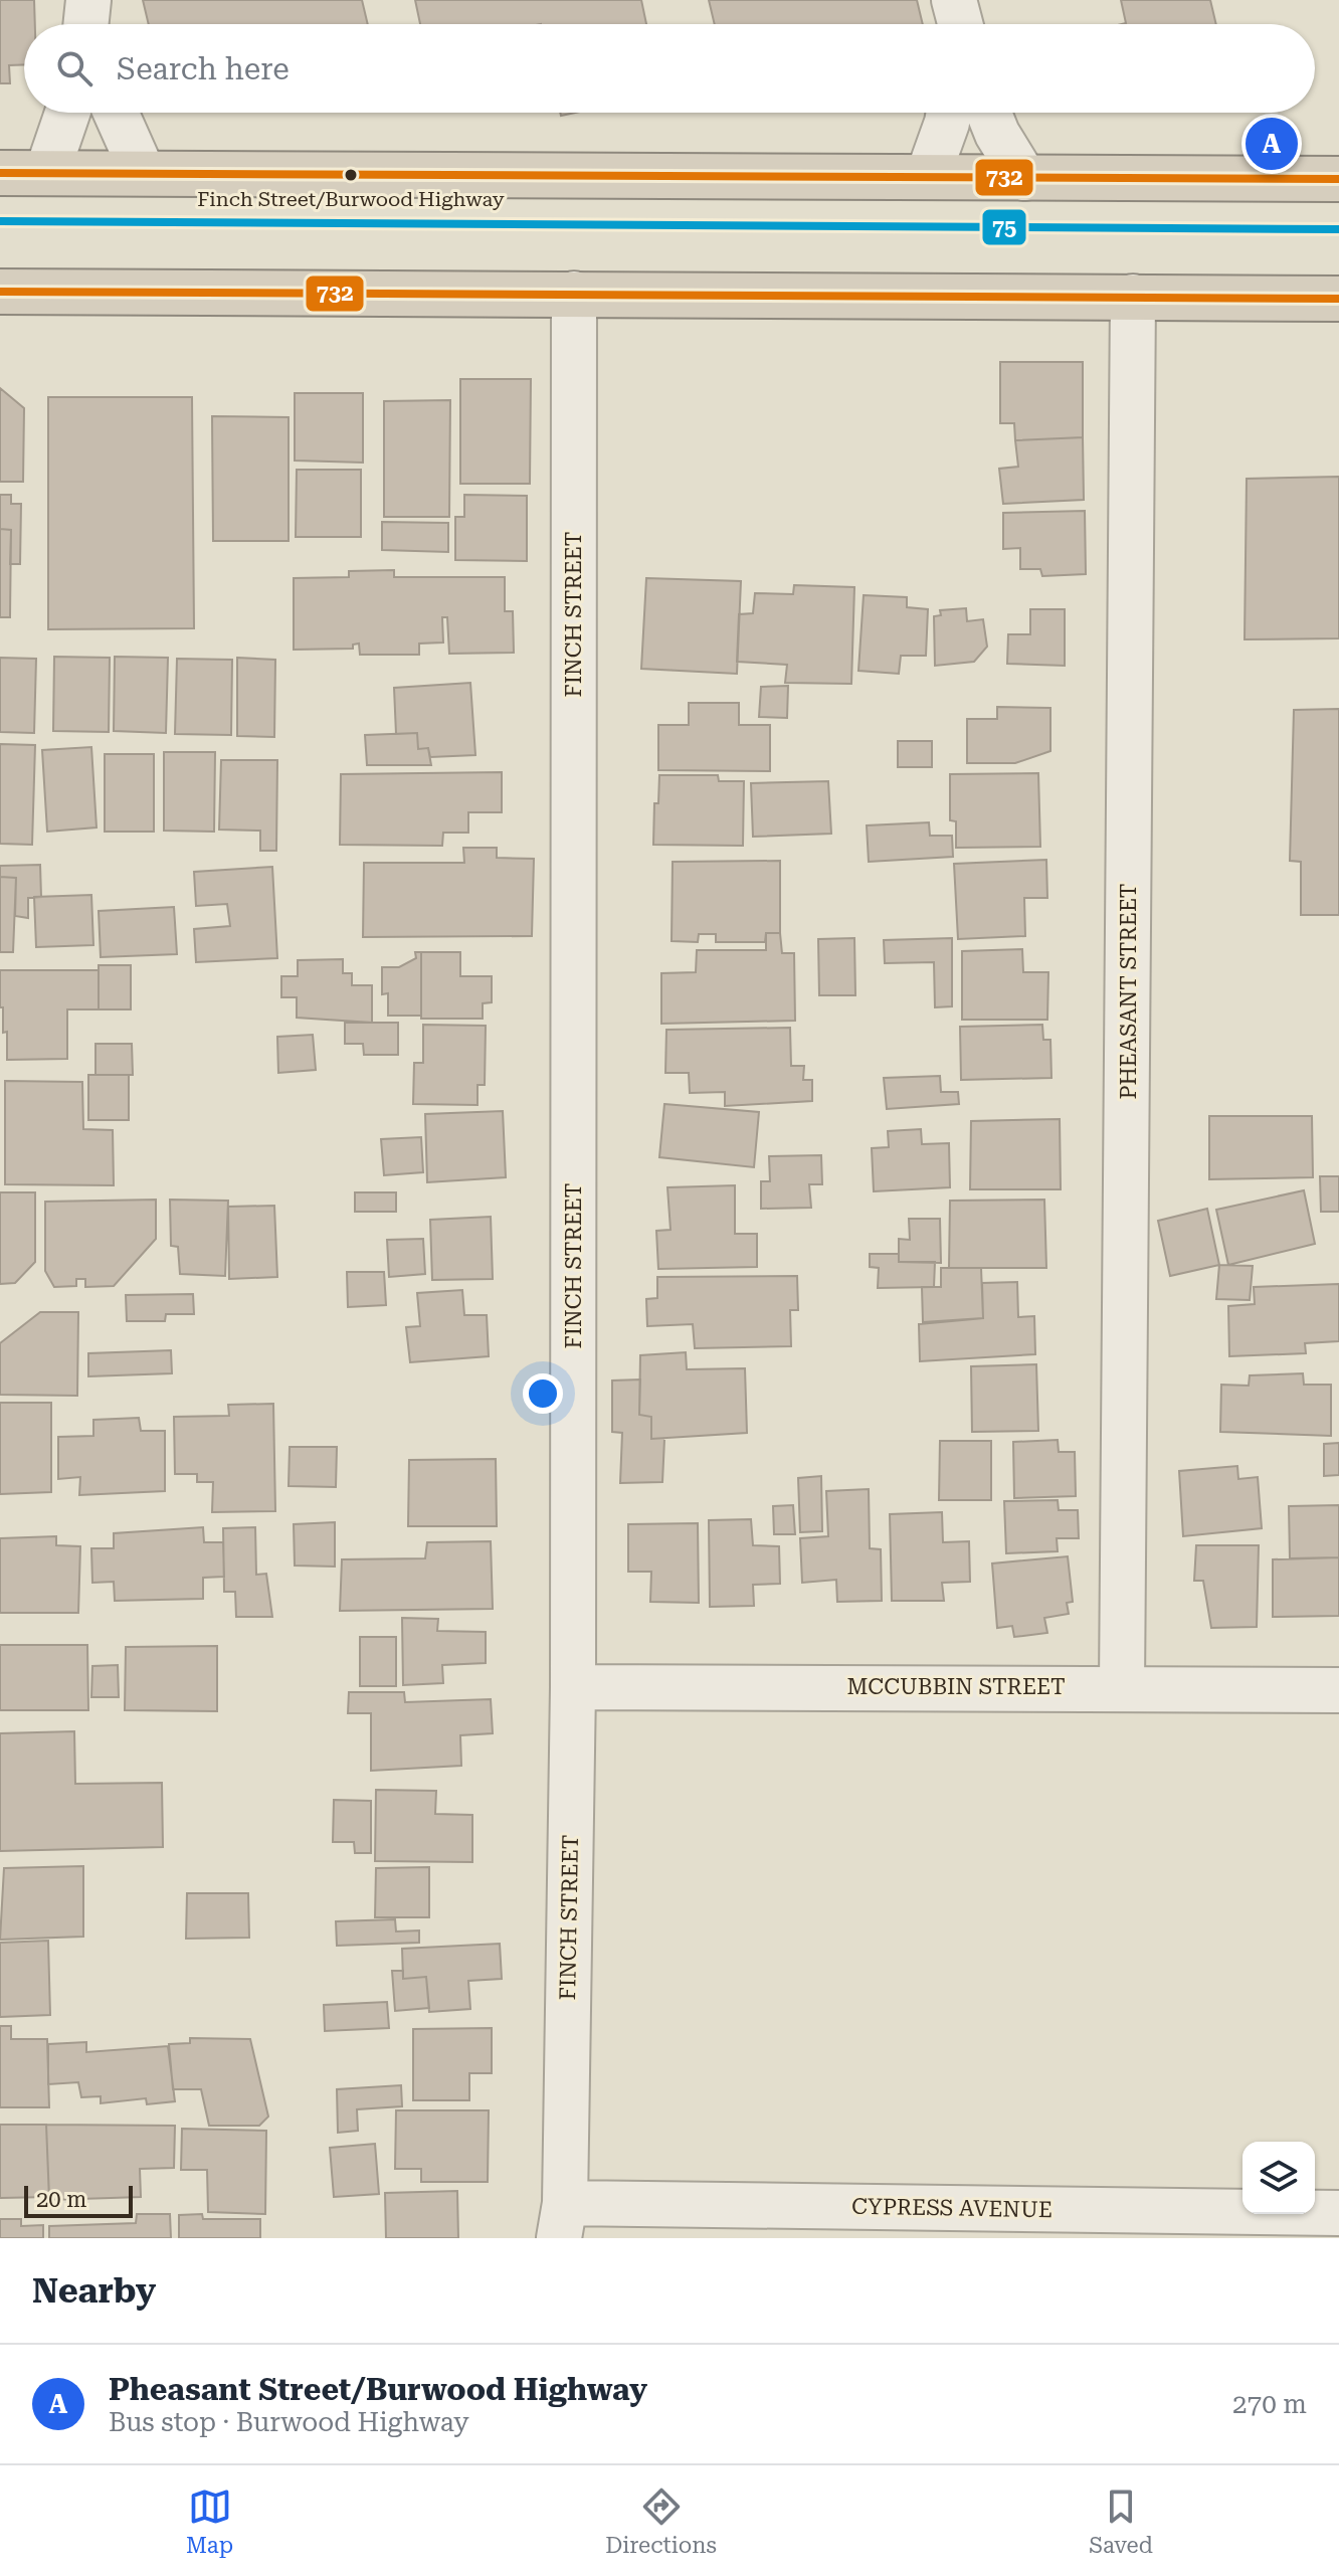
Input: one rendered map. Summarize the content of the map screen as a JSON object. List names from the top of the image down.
{
  "streets": {
    "street": [
      "FINCH STREET",
      "PHEASANT STREET",
      "MCCUBBIN STREET",
      "CYPRESS AVENUE"
    ]
  },
  "crossings": [
    ["FINCH STREET", "MCCUBBIN STREET"],
    ["FINCH STREET", "CYPRESS AVENUE"],
    ["PHEASANT STREET", "MCCUBBIN STREET"]
  ],
  "places": ["Finch Street/Burwood Highway"],
  "lines": ["transit line 732", "transit line 75"],
  "scale_bar": "20 m",
  "page": {
    "search": "Search here",
    "pins": "A",
    "scale": "20 m",
    "heading": "Nearby",
    "list": [
      {
        "mark": "A",
        "name": "Pheasant Street/Burwood Highway",
        "note": "Bus stop · Burwood Highway",
        "value": "270 m"
      }
    ],
    "nav": ["Map", "Directions", "Saved"]
  }
}
